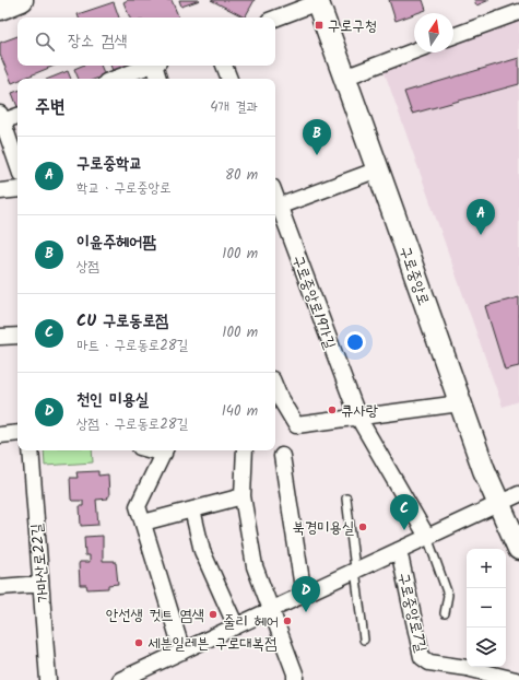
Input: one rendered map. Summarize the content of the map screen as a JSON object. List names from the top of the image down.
{
  "streets": {
    "street": [
      "구로중앙로",
      "구로중앙로19가길",
      "가마산로22길",
      "구로중앙로7길"
    ]
  },
  "places": {
    "transit": ["구로구청"],
    "other": [
      "큐사랑",
      "북경미용실",
      "안선생 컷트 염색",
      "줄리 헤어",
      "세븐일레븐 구로대복점"
    ]
  },
  "north": "top",
  "page": {
    "search": "장소 검색",
    "heading": ["주변", "4개 결과"],
    "pins": [
      "B",
      "A",
      "C",
      "D"
    ],
    "list": [
      {
        "mark": "A",
        "name": "구로중학교",
        "note": "학교 · 구로중앙로",
        "value": "80 m"
      },
      {
        "mark": "B",
        "name": "이윤주헤어팜",
        "note": "상점",
        "value": "100 m"
      },
      {
        "mark": "C",
        "name": "CU 구로동로점",
        "note": "마트 · 구로동로28길",
        "value": "100 m"
      },
      {
        "mark": "D",
        "name": "천인 미용실",
        "note": "상점 · 구로동로28길",
        "value": "140 m"
      }
    ],
    "map_buttons": ["+", "−"]
  }
}
